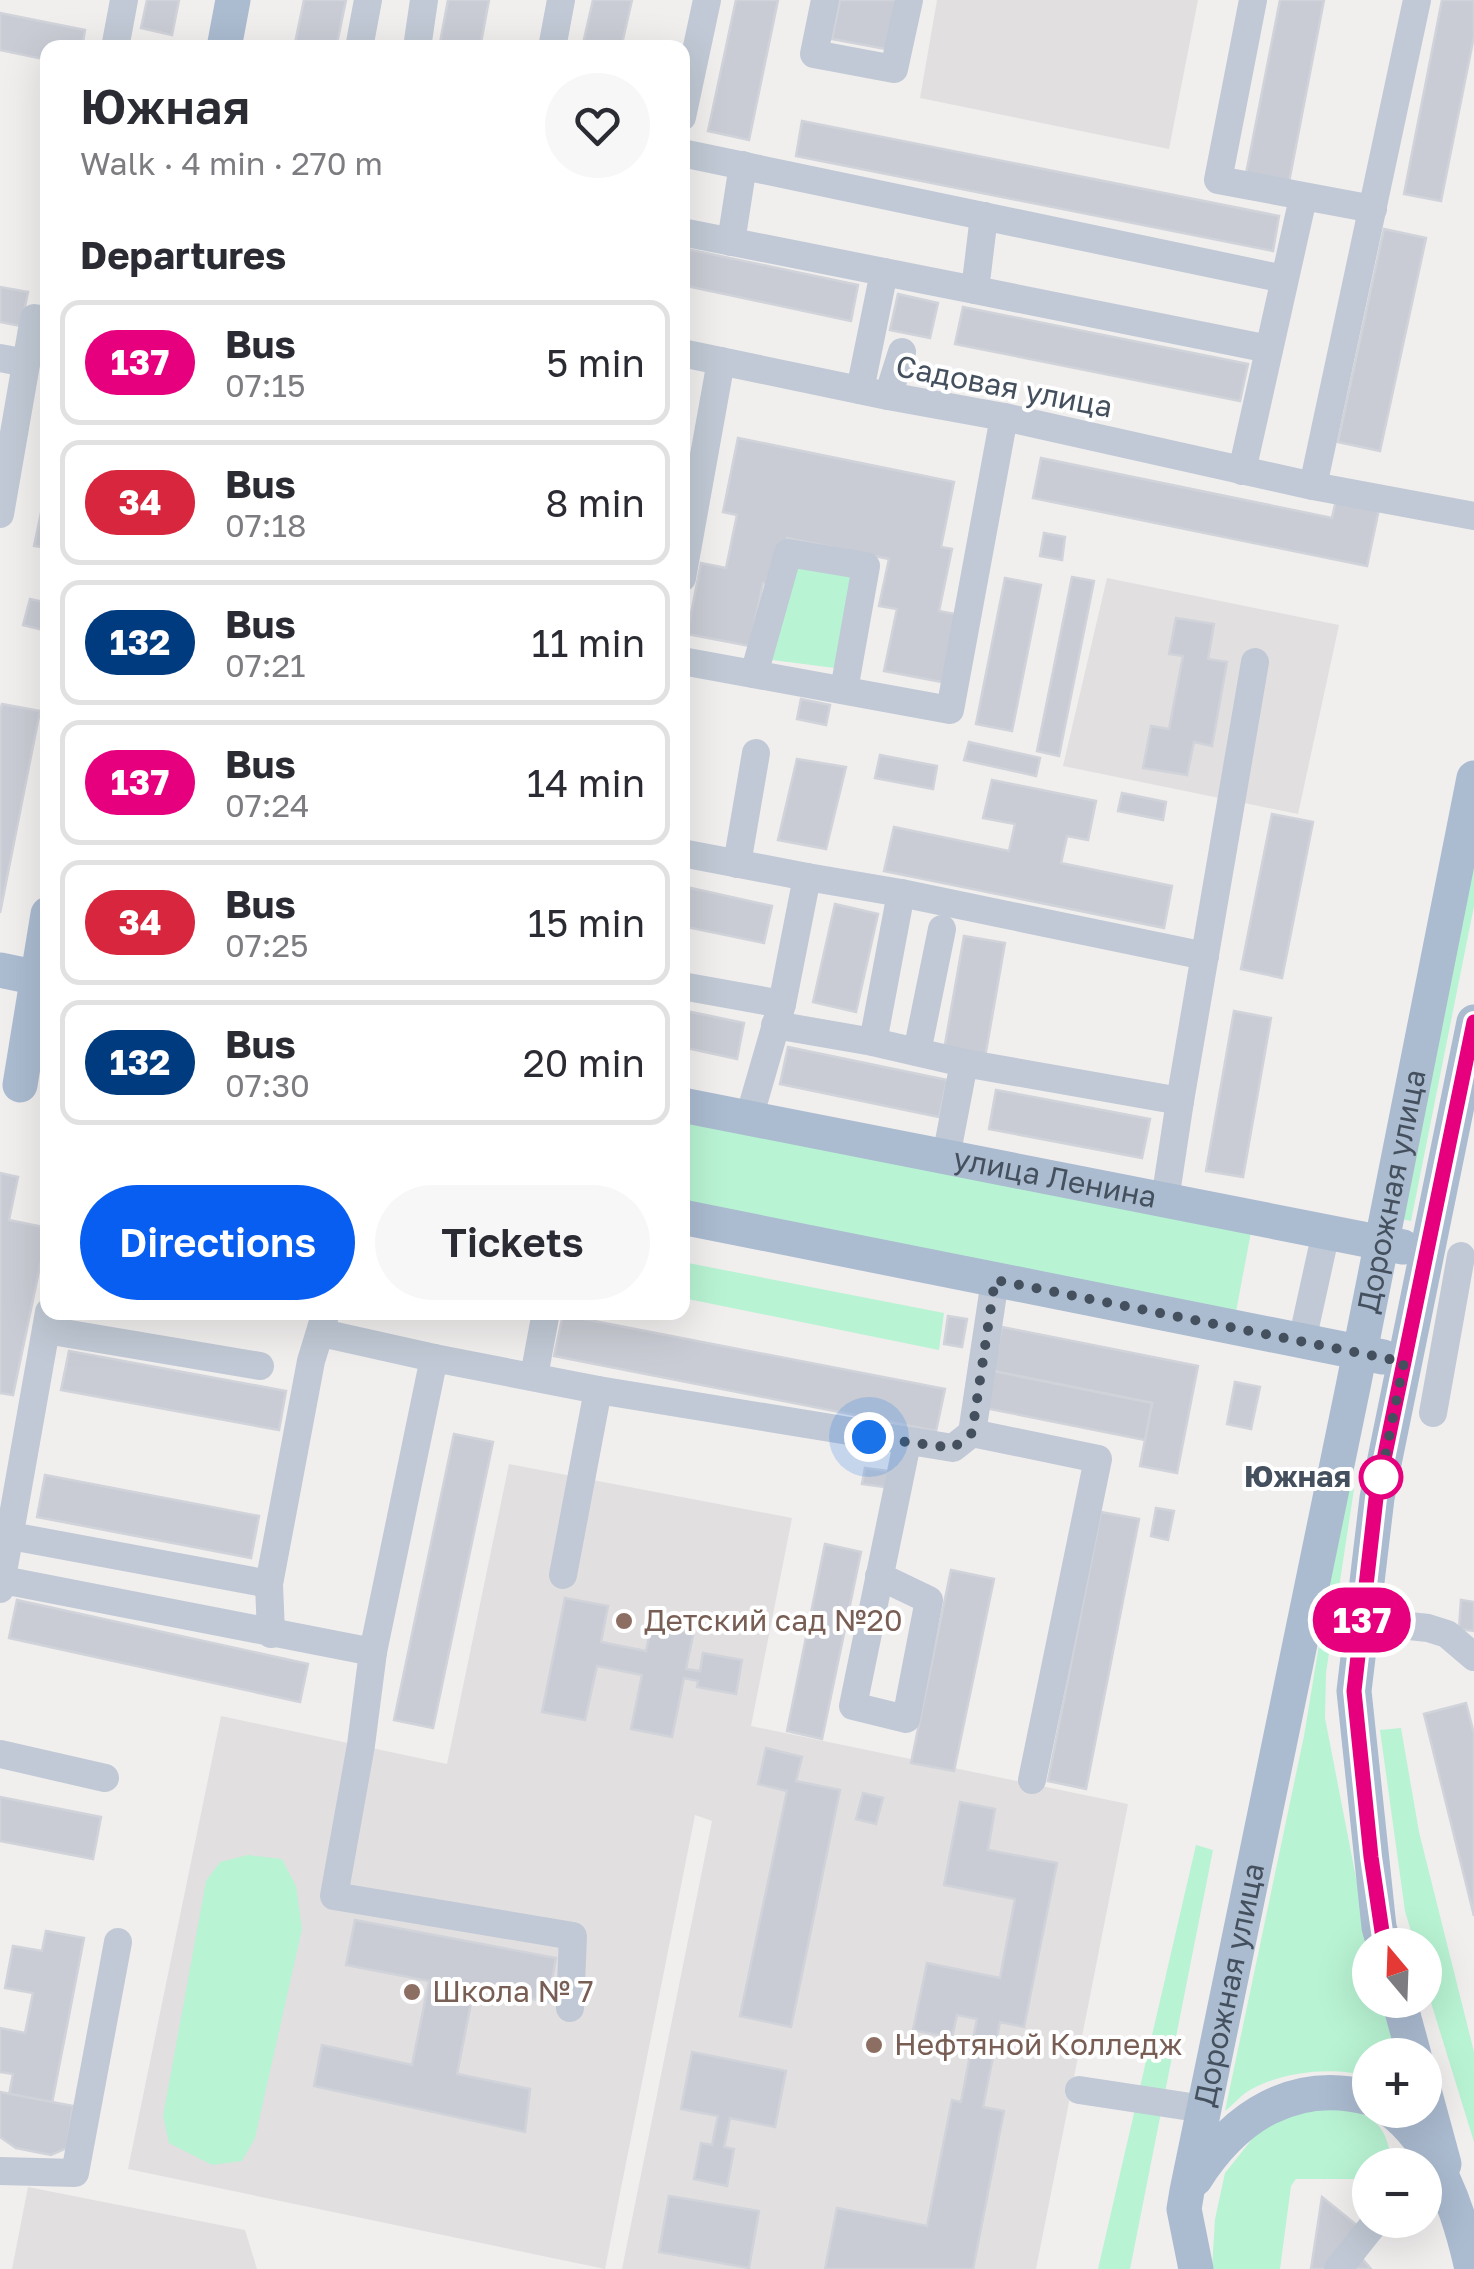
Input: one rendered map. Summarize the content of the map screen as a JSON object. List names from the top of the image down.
{
  "streets": {
    "main road": ["улица Ленина", "Дорожная улица"],
    "lane": ["Садовая улица"]
  },
  "crossings": [
    ["улица Ленина", "Дорожная улица"]
  ],
  "places": [
    "Южная",
    "Детский сад №20",
    "Школа № 7",
    "Нефтяной Колледж"
  ],
  "lines": ["bus line 137"],
  "north": "top",
  "page": {
    "on_map": "137",
    "heading": [
      ["Южная", "Walk · 4 min · 270 m"],
      "Departures"
    ],
    "list": [
      {
        "mark": "137",
        "name": "Bus",
        "note": "07:15",
        "value": "5 min"
      },
      {
        "mark": "34",
        "name": "Bus",
        "note": "07:18",
        "value": "8 min"
      },
      {
        "mark": "132",
        "name": "Bus",
        "note": "07:21",
        "value": "11 min"
      },
      {
        "mark": "137",
        "name": "Bus",
        "note": "07:24",
        "value": "14 min"
      },
      {
        "mark": "34",
        "name": "Bus",
        "note": "07:25",
        "value": "15 min"
      },
      {
        "mark": "132",
        "name": "Bus",
        "note": "07:30",
        "value": "20 min"
      }
    ],
    "buttons": ["Directions", "Tickets"],
    "map_buttons": ["+", "−"]
  }
}
